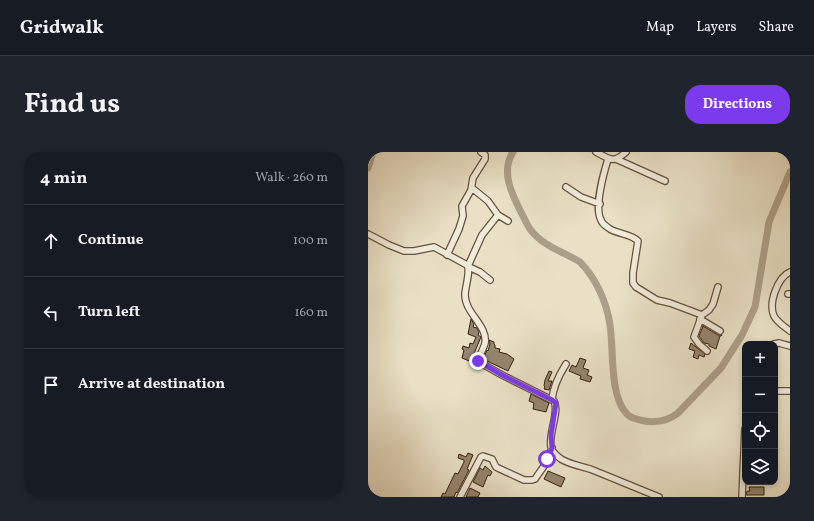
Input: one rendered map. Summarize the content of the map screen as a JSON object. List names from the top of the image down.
{
  "page": {
    "header": "Gridwalk",
    "nav": ["Map", "Layers", "Share"],
    "title": "Find us",
    "buttons": "Directions",
    "heading": ["4 min", "Walk · 260 m"],
    "list": [
      ["Continue", "100 m"],
      ["Turn left", "160 m"],
      "Arrive at destination"
    ],
    "map_buttons": ["+", "−"]
  }
}
